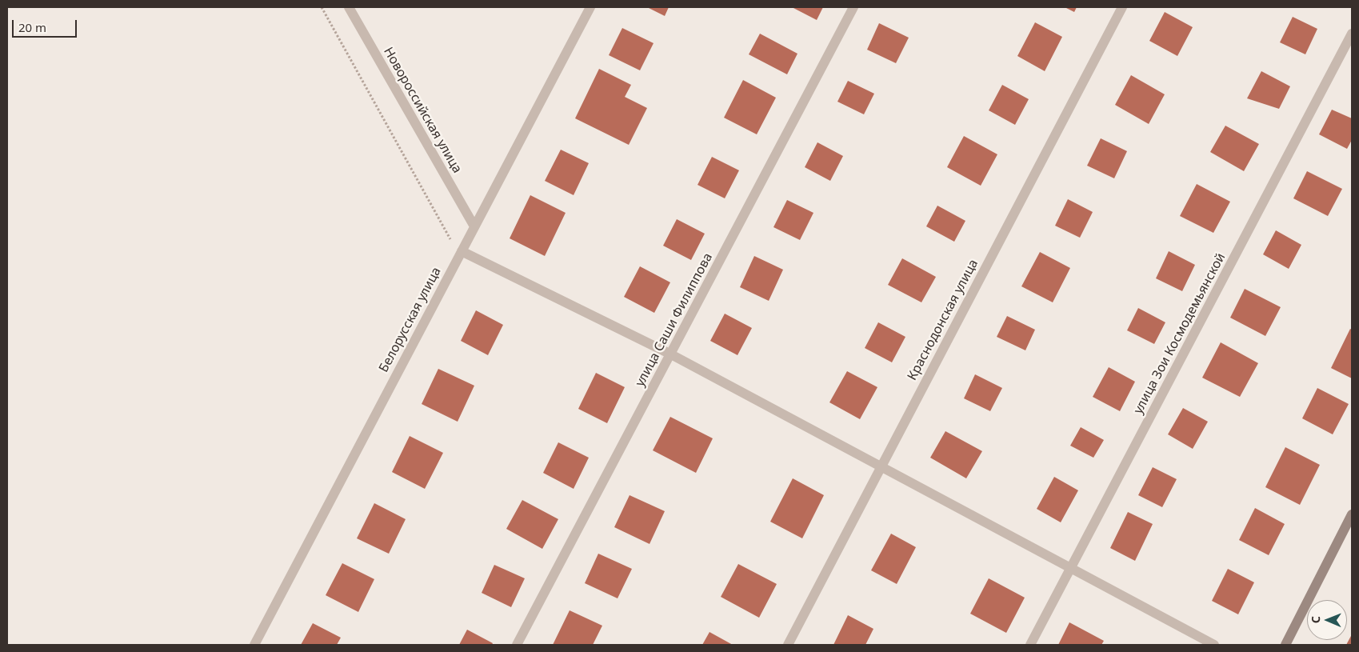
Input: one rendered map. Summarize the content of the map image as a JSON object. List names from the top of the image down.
{
  "streets": {
    "street": [
      "Новороссийская улица",
      "Белорусская улица",
      "улица Саши Филиппова",
      "Краснодонская улица",
      "улица Зои Космодемьянской"
    ]
  },
  "crossings": [
    ["Новороссийская улица", "Белорусская улица"]
  ],
  "scale_bar": "20 m",
  "north": "left"
}
